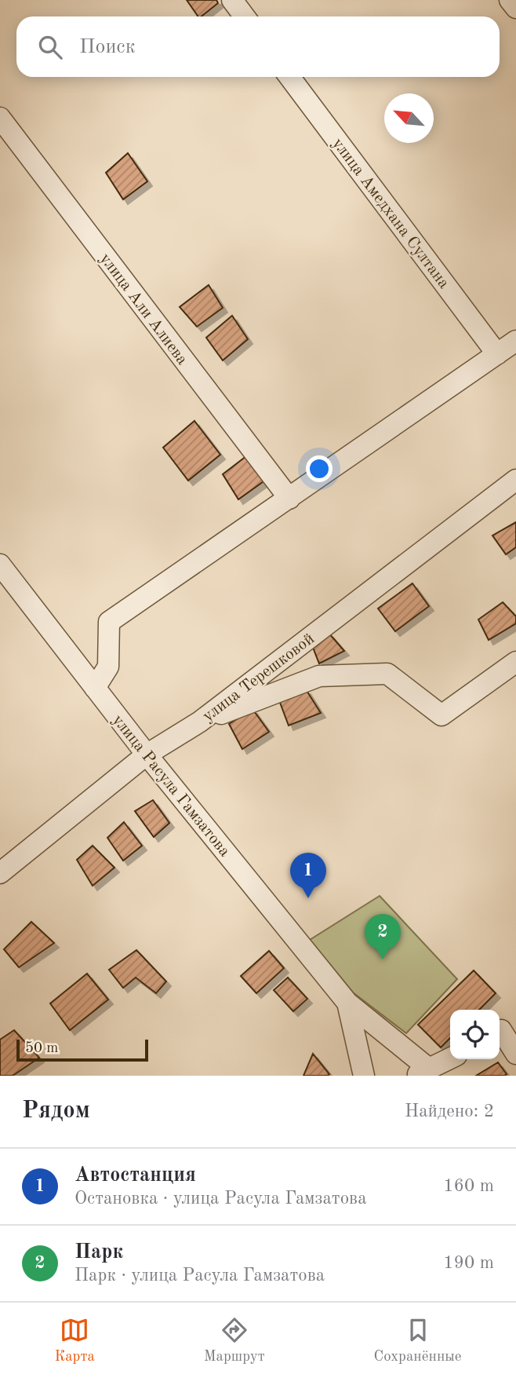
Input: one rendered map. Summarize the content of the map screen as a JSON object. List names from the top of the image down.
{
  "streets": {
    "street": [
      "улица Амедхана Султана",
      "улица Али Алиева",
      "улица Терешковой",
      "улица Расула Гамзатова"
    ]
  },
  "crossings": [
    ["улица Терешковой", "улица Расула Гамзатова"]
  ],
  "scale_bar": "50 m",
  "north": "top left",
  "page": {
    "search": "Поиск",
    "pins": ["1", "2"],
    "scale": "50 m",
    "heading": ["Рядом", "Найдено: 2"],
    "list": [
      {
        "mark": "1",
        "name": "Автостанция",
        "note": "Остановка · улица Расула Гамзатова",
        "value": "160 m"
      },
      {
        "mark": "2",
        "name": "Парк",
        "note": "Парк · улица Расула Гамзатова",
        "value": "190 m"
      }
    ],
    "nav": ["Карта", "Маршрут", "Сохранённые"]
  }
}
